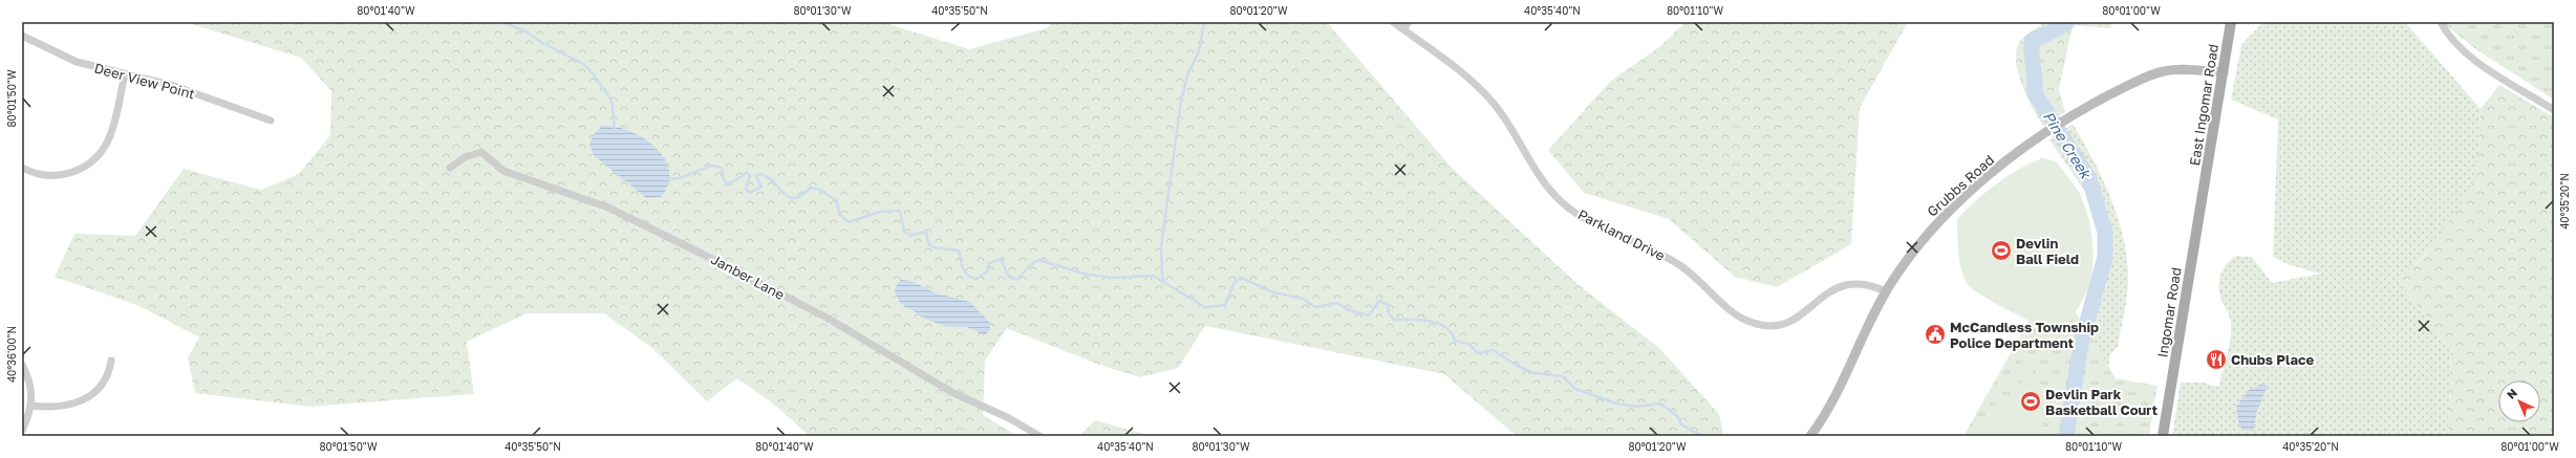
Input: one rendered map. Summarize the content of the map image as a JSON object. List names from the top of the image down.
{
  "streets": {
    "main road": ["East Ingomar Road", "Ingomar Road"],
    "street": [
      "Deer View Point",
      "Grubbs Road",
      "Parkland Drive",
      "Janber Lane"
    ]
  },
  "crossings": [
    ["East Ingomar Road", "Grubbs Road"],
    ["East Ingomar Road", "Ingomar Road"],
    ["Grubbs Road", "Parkland Drive"]
  ],
  "water": ["Pine Creek"],
  "places": {
    "sports": ["Devlin Ball Field", "Devlin Park Basketball Court"],
    "public building": ["McCandless Township Police Department"],
    "restaurant": ["Chubs Place"]
  },
  "north": "top left",
  "coordinates": [
    "80°01'40\"W",
    "80°01'30\"W",
    "40°35'50\"N",
    "80°01'20\"W",
    "40°35'40\"N",
    "80°01'10\"W",
    "80°01'00\"W",
    "80°01'50\"W",
    "40°35'20\"N",
    "40°36'00\"N"
  ]
}
